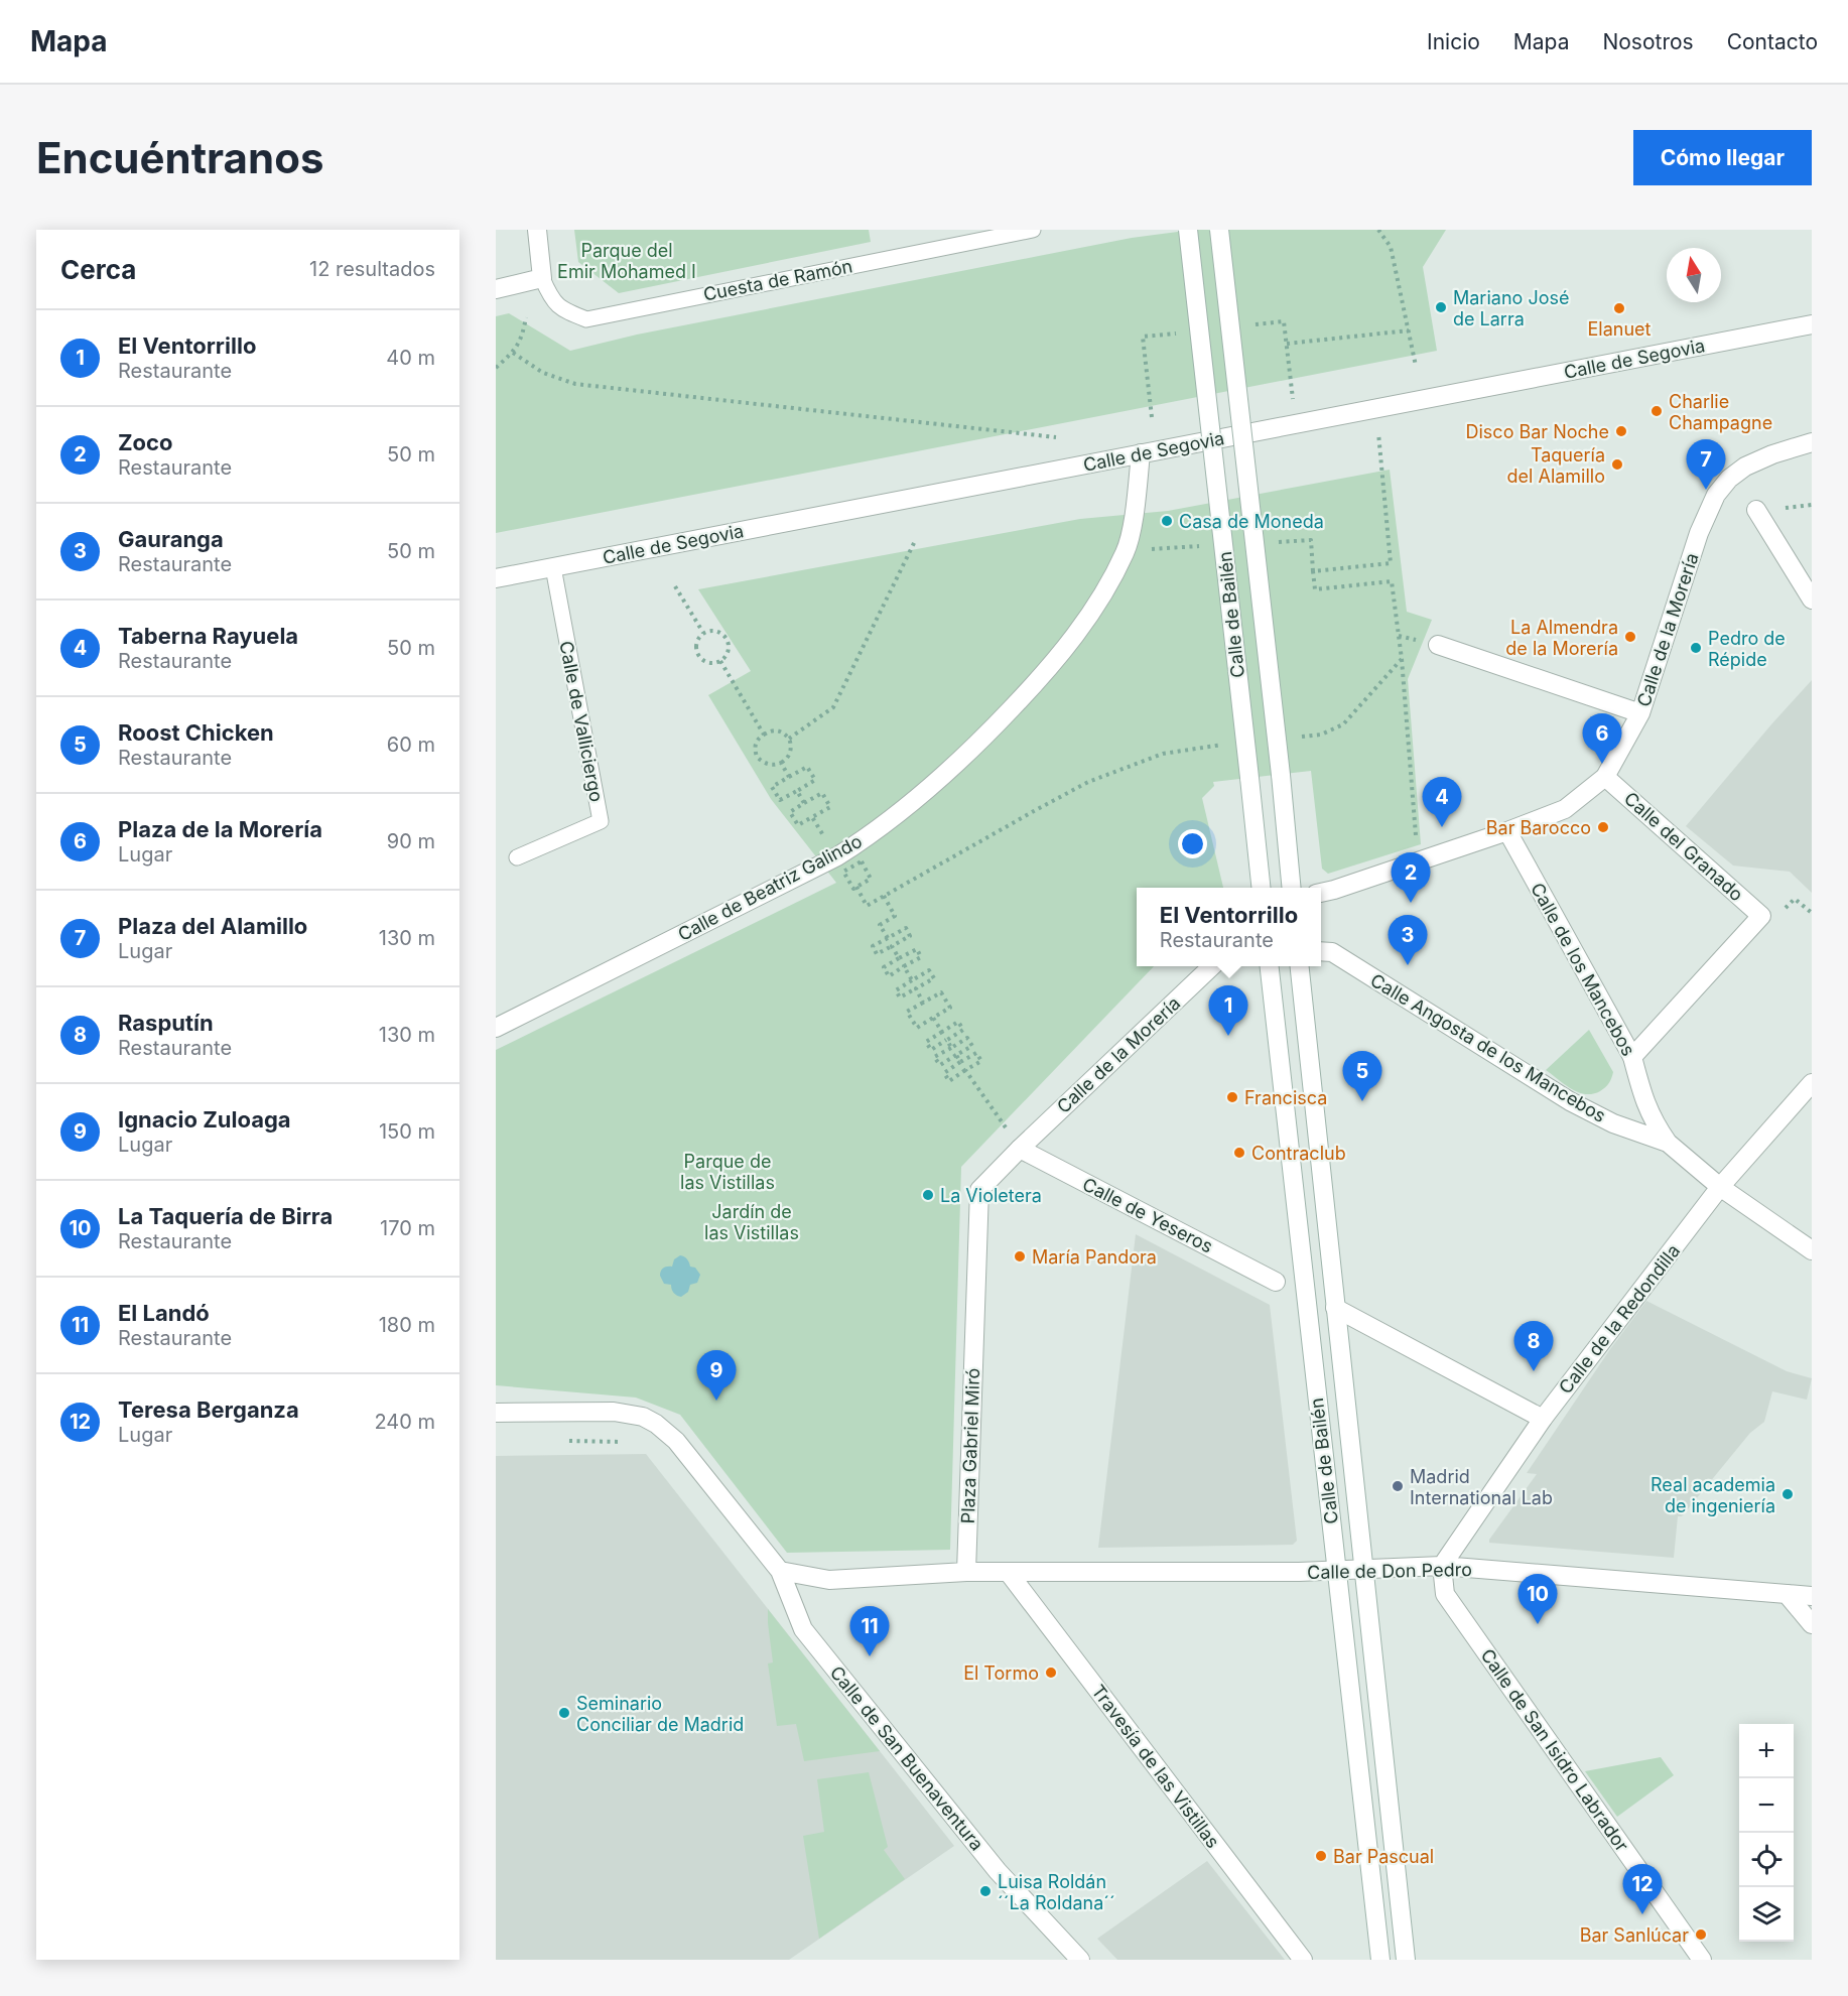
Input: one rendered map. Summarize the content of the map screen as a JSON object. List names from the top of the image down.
{
  "streets": {
    "street": [
      "Calle de Segovia",
      "Calle de Bailén",
      "Calle de la Morería",
      "Calle del Granado",
      "Calle de Beatriz Galindo",
      "Calle de los Mancebos",
      "Calle Angosta de los Mancebos",
      "Calle de Yeseros",
      "Calle de la Redondilla",
      "Plaza Gabriel Miró",
      "Calle de Don Pedro",
      "Calle de San Isidro Labrador",
      "Calle de San Buenaventura",
      "Travesía de las Vistillas"
    ],
    "lane": ["Cuesta de Ramón", "Calle de Valliciergo"]
  },
  "crossings": [
    ["Calle de Segovia", "Calle de Valliciergo"],
    ["Calle de Segovia", "Calle de Beatriz Galindo"],
    ["Calle de Bailén", "Calle de Don Pedro"],
    ["Calle de la Morería", "Calle del Granado"],
    ["Calle de la Morería", "Calle de los Mancebos"],
    ["Calle de la Morería", "Calle de Yeseros"],
    ["Calle de la Morería", "Plaza Gabriel Miró"],
    ["Calle del Granado", "Calle de los Mancebos"],
    ["Calle de los Mancebos", "Calle Angosta de los Mancebos"],
    ["Calle Angosta de los Mancebos", "Calle de la Redondilla"],
    ["Calle de Yeseros", "Plaza Gabriel Miró"],
    ["Calle de la Redondilla", "Calle de Don Pedro"],
    ["Calle de la Redondilla", "Calle de San Isidro Labrador"],
    ["Plaza Gabriel Miró", "Calle de Don Pedro"],
    ["Calle de Don Pedro", "Calle de San Isidro Labrador"],
    ["Calle de Don Pedro", "Travesía de las Vistillas"]
  ],
  "parks": ["Parque del Emir Mohamed I", "Parque de las Vistillas", "Jardín de las Vistillas"],
  "places": [
    "Mariano José de Larra",
    "Elanuet",
    "Charlie Champagne",
    "Disco Bar Noche",
    "Taquería del Alamillo",
    "Casa de Moneda",
    "La Almendra de la Morería",
    "Pedro de Répide",
    "Bar Barocco",
    "Francisca",
    "Contraclub",
    "La Violetera",
    "María Pandora",
    "Madrid International Lab",
    "Real academia de ingeniería",
    "El Tormo",
    "Seminario Conciliar de Madrid",
    "Bar Pascual",
    "Luisa Roldán ´´La Roldana´´",
    "Bar Sanlúcar"
  ],
  "north": "top",
  "page": {
    "header": "Mapa",
    "nav": [
      "Inicio",
      "Mapa",
      "Nosotros",
      "Contacto"
    ],
    "buttons": "Cómo llegar",
    "title": "Encuéntranos",
    "heading": ["Cerca", "12 resultados"],
    "list": [
      {
        "mark": "1",
        "name": "El Ventorrillo",
        "note": "Restaurante",
        "value": "40 m"
      },
      {
        "mark": "2",
        "name": "Zoco",
        "note": "Restaurante",
        "value": "50 m"
      },
      {
        "mark": "3",
        "name": "Gauranga",
        "note": "Restaurante",
        "value": "50 m"
      },
      {
        "mark": "4",
        "name": "Taberna Rayuela",
        "note": "Restaurante",
        "value": "50 m"
      },
      {
        "mark": "5",
        "name": "Roost Chicken",
        "note": "Restaurante",
        "value": "60 m"
      },
      {
        "mark": "6",
        "name": "Plaza de la Morería",
        "note": "Lugar",
        "value": "90 m"
      },
      {
        "mark": "7",
        "name": "Plaza del Alamillo",
        "note": "Lugar",
        "value": "130 m"
      },
      {
        "mark": "8",
        "name": "Rasputín",
        "note": "Restaurante",
        "value": "130 m"
      },
      {
        "mark": "9",
        "name": "Ignacio Zuloaga",
        "note": "Lugar",
        "value": "150 m"
      },
      {
        "mark": "10",
        "name": "La Taquería de Birra",
        "note": "Restaurante",
        "value": "170 m"
      },
      {
        "mark": "11",
        "name": "El Landó",
        "note": "Restaurante",
        "value": "180 m"
      },
      {
        "mark": "12",
        "name": "Teresa Berganza",
        "note": "Lugar",
        "value": "240 m"
      }
    ],
    "pins": [
      "7",
      "6",
      "4",
      "2",
      "3",
      "1",
      "5",
      "8",
      "9",
      "10",
      "11",
      "12"
    ],
    "popup": ["El Ventorrillo", "Restaurante"],
    "map_buttons": ["+", "−"]
  }
}
